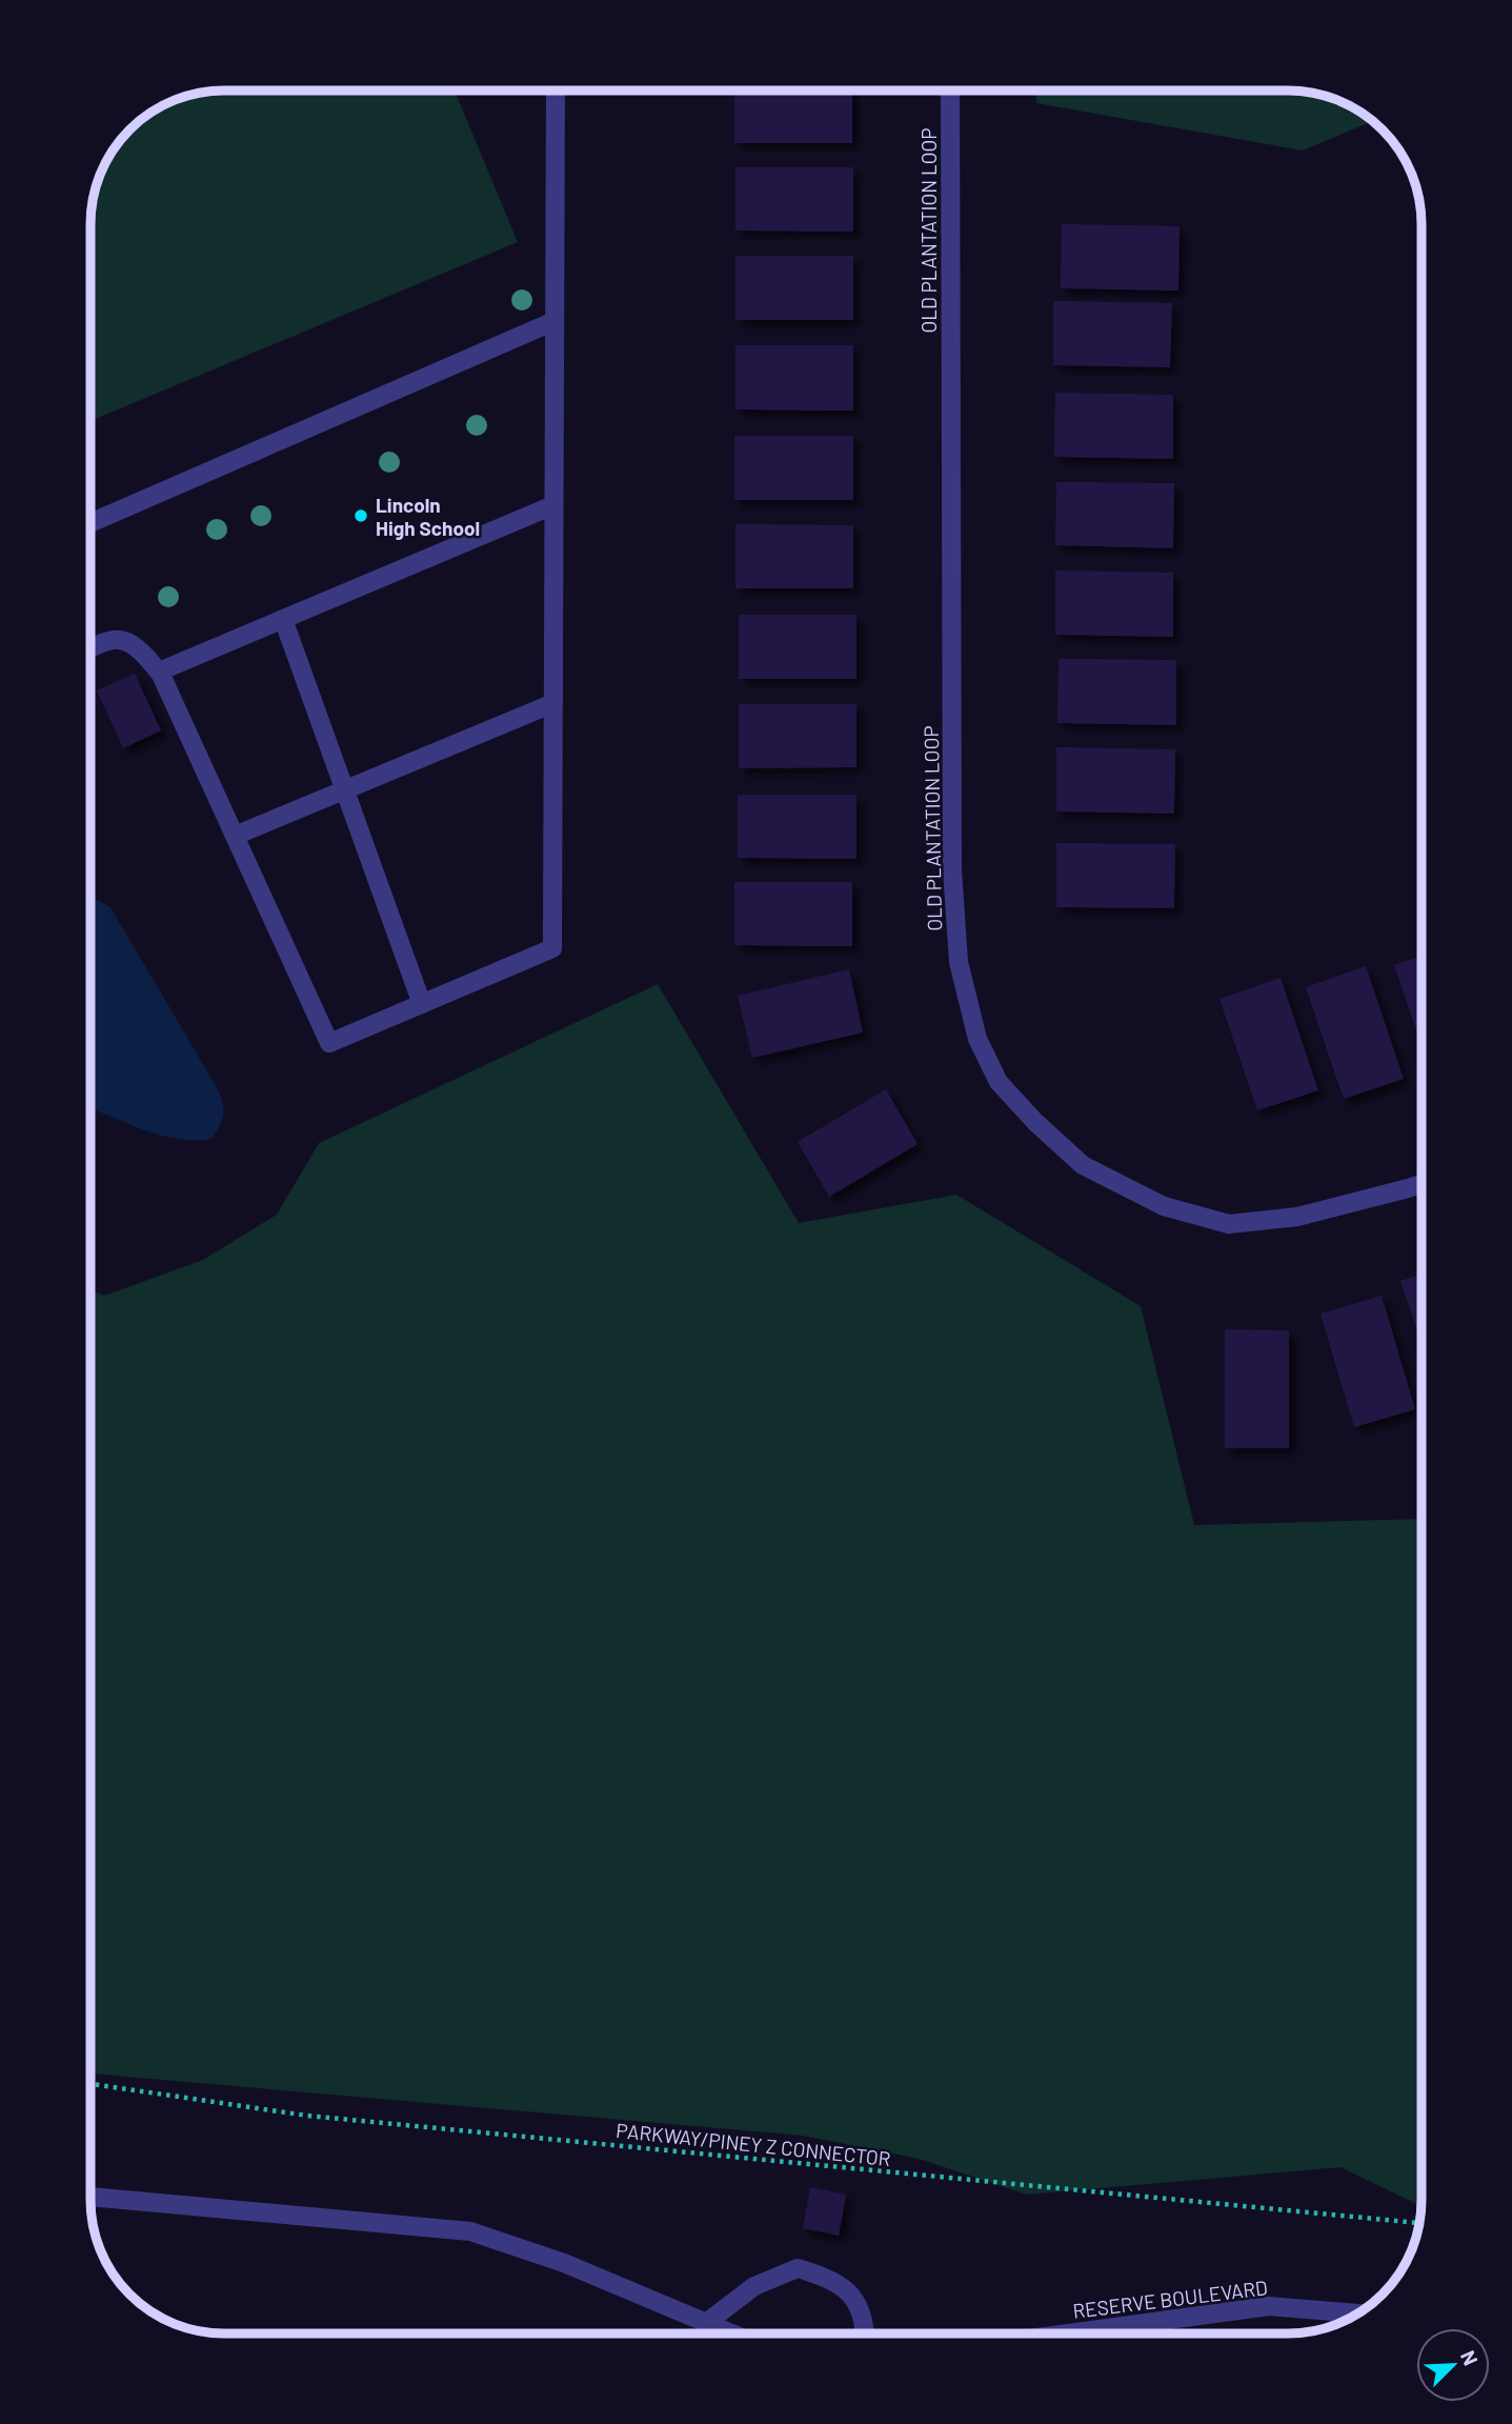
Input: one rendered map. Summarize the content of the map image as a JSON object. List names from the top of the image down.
{
  "streets": {
    "street": ["OLD PLANTATION LOOP", "RESERVE BOULEVARD"],
    "path": ["PARKWAY/PINEY Z CONNECTOR"]
  },
  "places": ["Lincoln High School"],
  "north": "top right"
}
